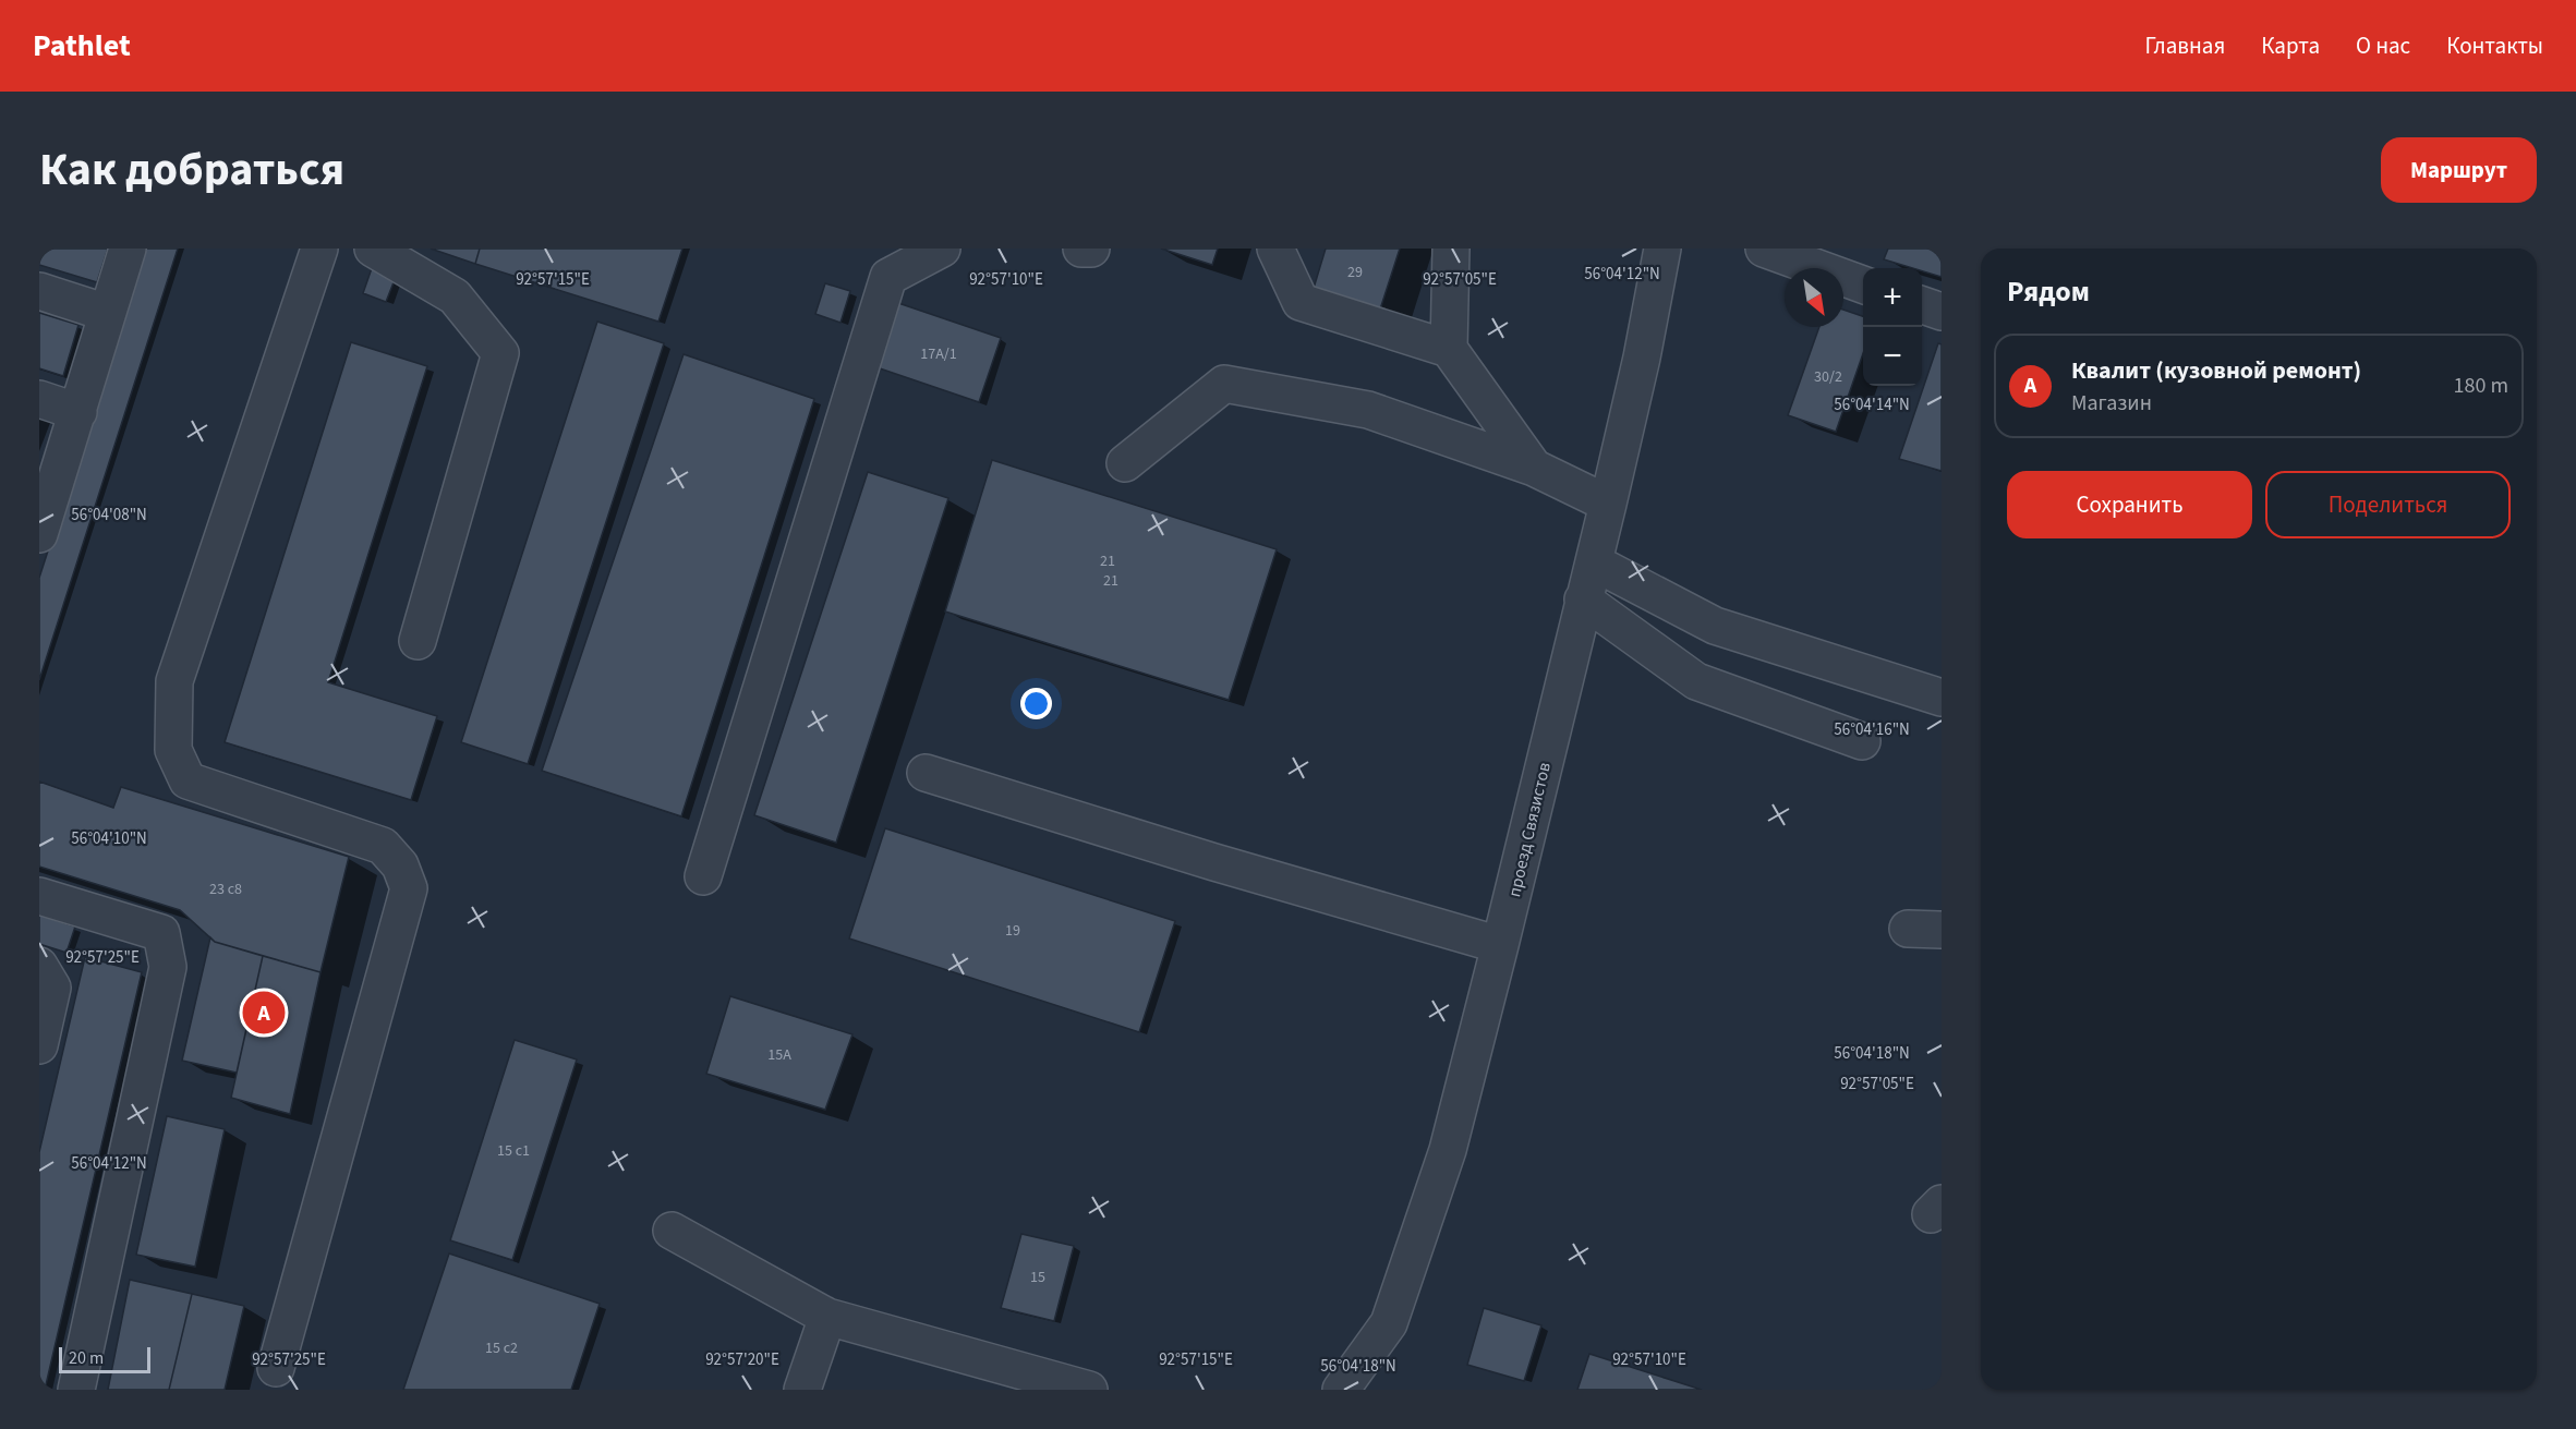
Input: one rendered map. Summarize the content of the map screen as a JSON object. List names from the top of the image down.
{
  "streets": {
    "lane": ["проезд Связистов"]
  },
  "house_numbers": [
    "29",
    "17А/1",
    "30/2",
    "21",
    "21",
    "23 с8",
    "19",
    "15А",
    "15 с1",
    "15",
    "15 с2"
  ],
  "scale_bar": "20 m",
  "north": "bottom right",
  "page": {
    "header": "Pathlet",
    "nav": [
      "Главная",
      "Карта",
      "О нас",
      "Контакты"
    ],
    "title": "Как добраться",
    "buttons": [
      "Маршрут",
      ["Сохранить", "Поделиться"]
    ],
    "heading": "Рядом",
    "map_buttons": ["+", "−"],
    "list": [
      {
        "mark": "A",
        "name": "Квалит (кузовной ремонт)",
        "note": "Магазин",
        "value": "180 m"
      }
    ],
    "pins": "A",
    "scale": "20 m"
  },
  "coordinates": [
    "56°04'12\"N",
    "92°57'15\"E",
    "92°57'10\"E",
    "92°57'05\"E",
    "56°04'14\"N",
    "56°04'08\"N",
    "56°04'16\"N",
    "56°04'10\"N",
    "92°57'25\"E",
    "56°04'18\"N",
    "92°57'20\"E"
  ]
}
